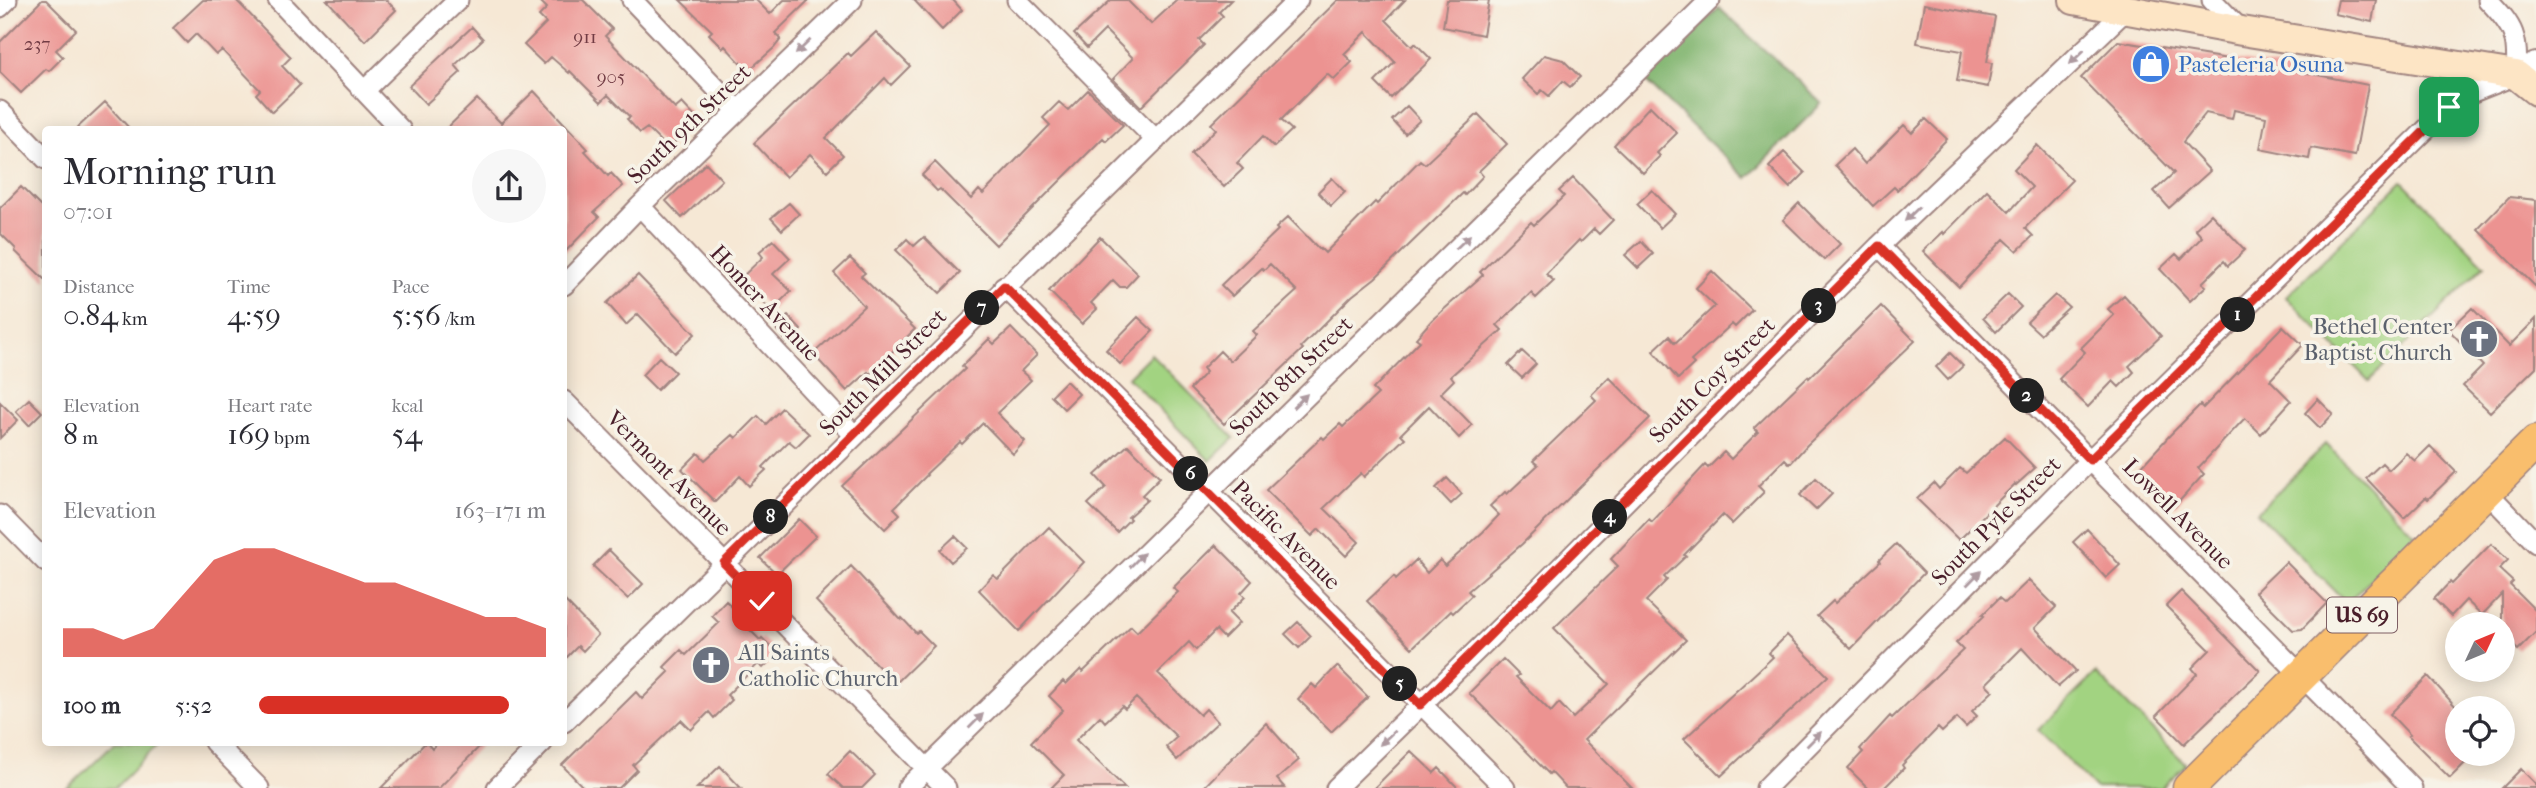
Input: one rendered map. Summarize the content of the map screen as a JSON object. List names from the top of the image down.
{
  "streets": {
    "main road": ["US 69"],
    "street": [
      "South 9th Street",
      "Homer Avenue",
      "South Mill Street",
      "South 8th Street",
      "South Coy Street",
      "Vermont Avenue",
      "Lowell Avenue",
      "South Pyle Street",
      "Pacific Avenue"
    ]
  },
  "crossings": [
    ["South 9th Street", "Homer Avenue"],
    ["Homer Avenue", "South Mill Street"],
    ["South Mill Street", "Vermont Avenue"],
    ["South Mill Street", "Pacific Avenue"],
    ["South 8th Street", "Vermont Avenue"],
    ["South 8th Street", "Pacific Avenue"],
    ["South Coy Street", "Lowell Avenue"],
    ["South Coy Street", "Pacific Avenue"],
    ["Lowell Avenue", "South Pyle Street"],
    ["Lowell Avenue", "US 69"]
  ],
  "one_way": [
    "South 9th Street",
    "South 8th Street",
    "South Coy Street",
    "South Pyle Street"
  ],
  "places": {
    "shop": ["Pasteleria Osuna"],
    "church": ["Bethel Center Baptist Church", "All Saints Catholic Church"]
  },
  "house_numbers": ["911", "237", "905"],
  "north": "top right",
  "page": {
    "heading": ["Morning run", "07:01"],
    "stats": [
      ["Distance", "0.84 km"],
      ["Time", "4:59"],
      ["Pace", "5:56 /km"],
      ["Elevation", "8 m"],
      ["Heart rate", "169 bpm"],
      ["kcal", "54"]
    ],
    "pins": [
      "3",
      "7",
      "1",
      "2",
      "6",
      "4",
      "8",
      "5"
    ],
    "chart": ["Elevation", "163–171 m"],
    "list": [
      {
        "name": "100 m",
        "note": "5:52"
      }
    ]
  }
}
